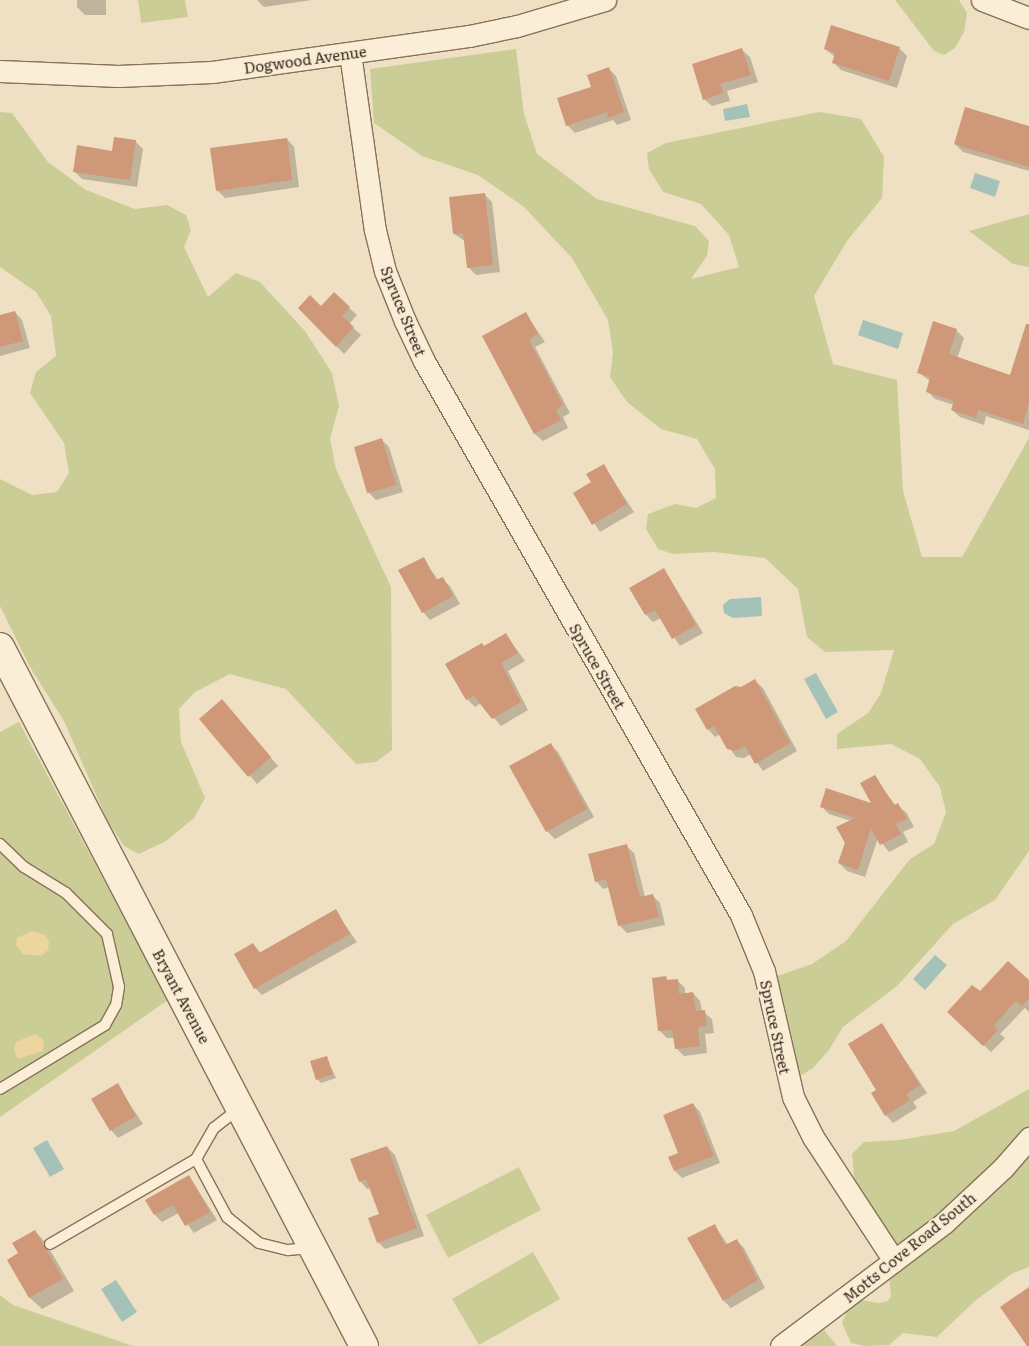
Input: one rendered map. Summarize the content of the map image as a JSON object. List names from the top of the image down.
{
  "streets": {
    "main road": ["Bryant Avenue"],
    "street": ["Dogwood Avenue", "Spruce Street", "Motts Cove Road South"]
  },
  "crossings": [
    ["Dogwood Avenue", "Spruce Street"],
    ["Spruce Street", "Motts Cove Road South"]
  ]
}
